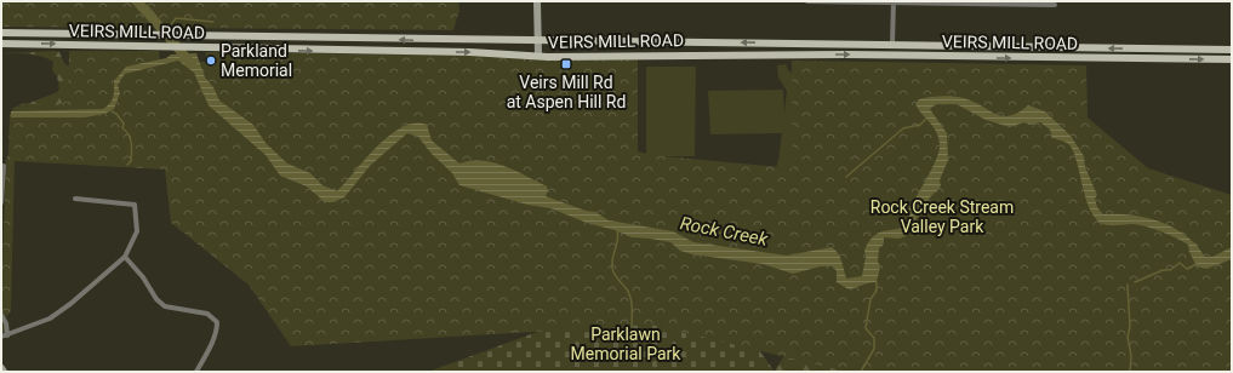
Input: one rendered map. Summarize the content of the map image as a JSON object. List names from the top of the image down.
{
  "streets": {
    "main road": ["VEIRS MILL ROAD"]
  },
  "water": ["Rock Creek"],
  "parks": ["Rock Creek Stream Valley Park", "Parklawn Memorial Park"],
  "places": {
    "other": ["Parkland Memorial"],
    "transit": ["Veirs Mill Rd at Aspen Hill Rd"]
  }
}
